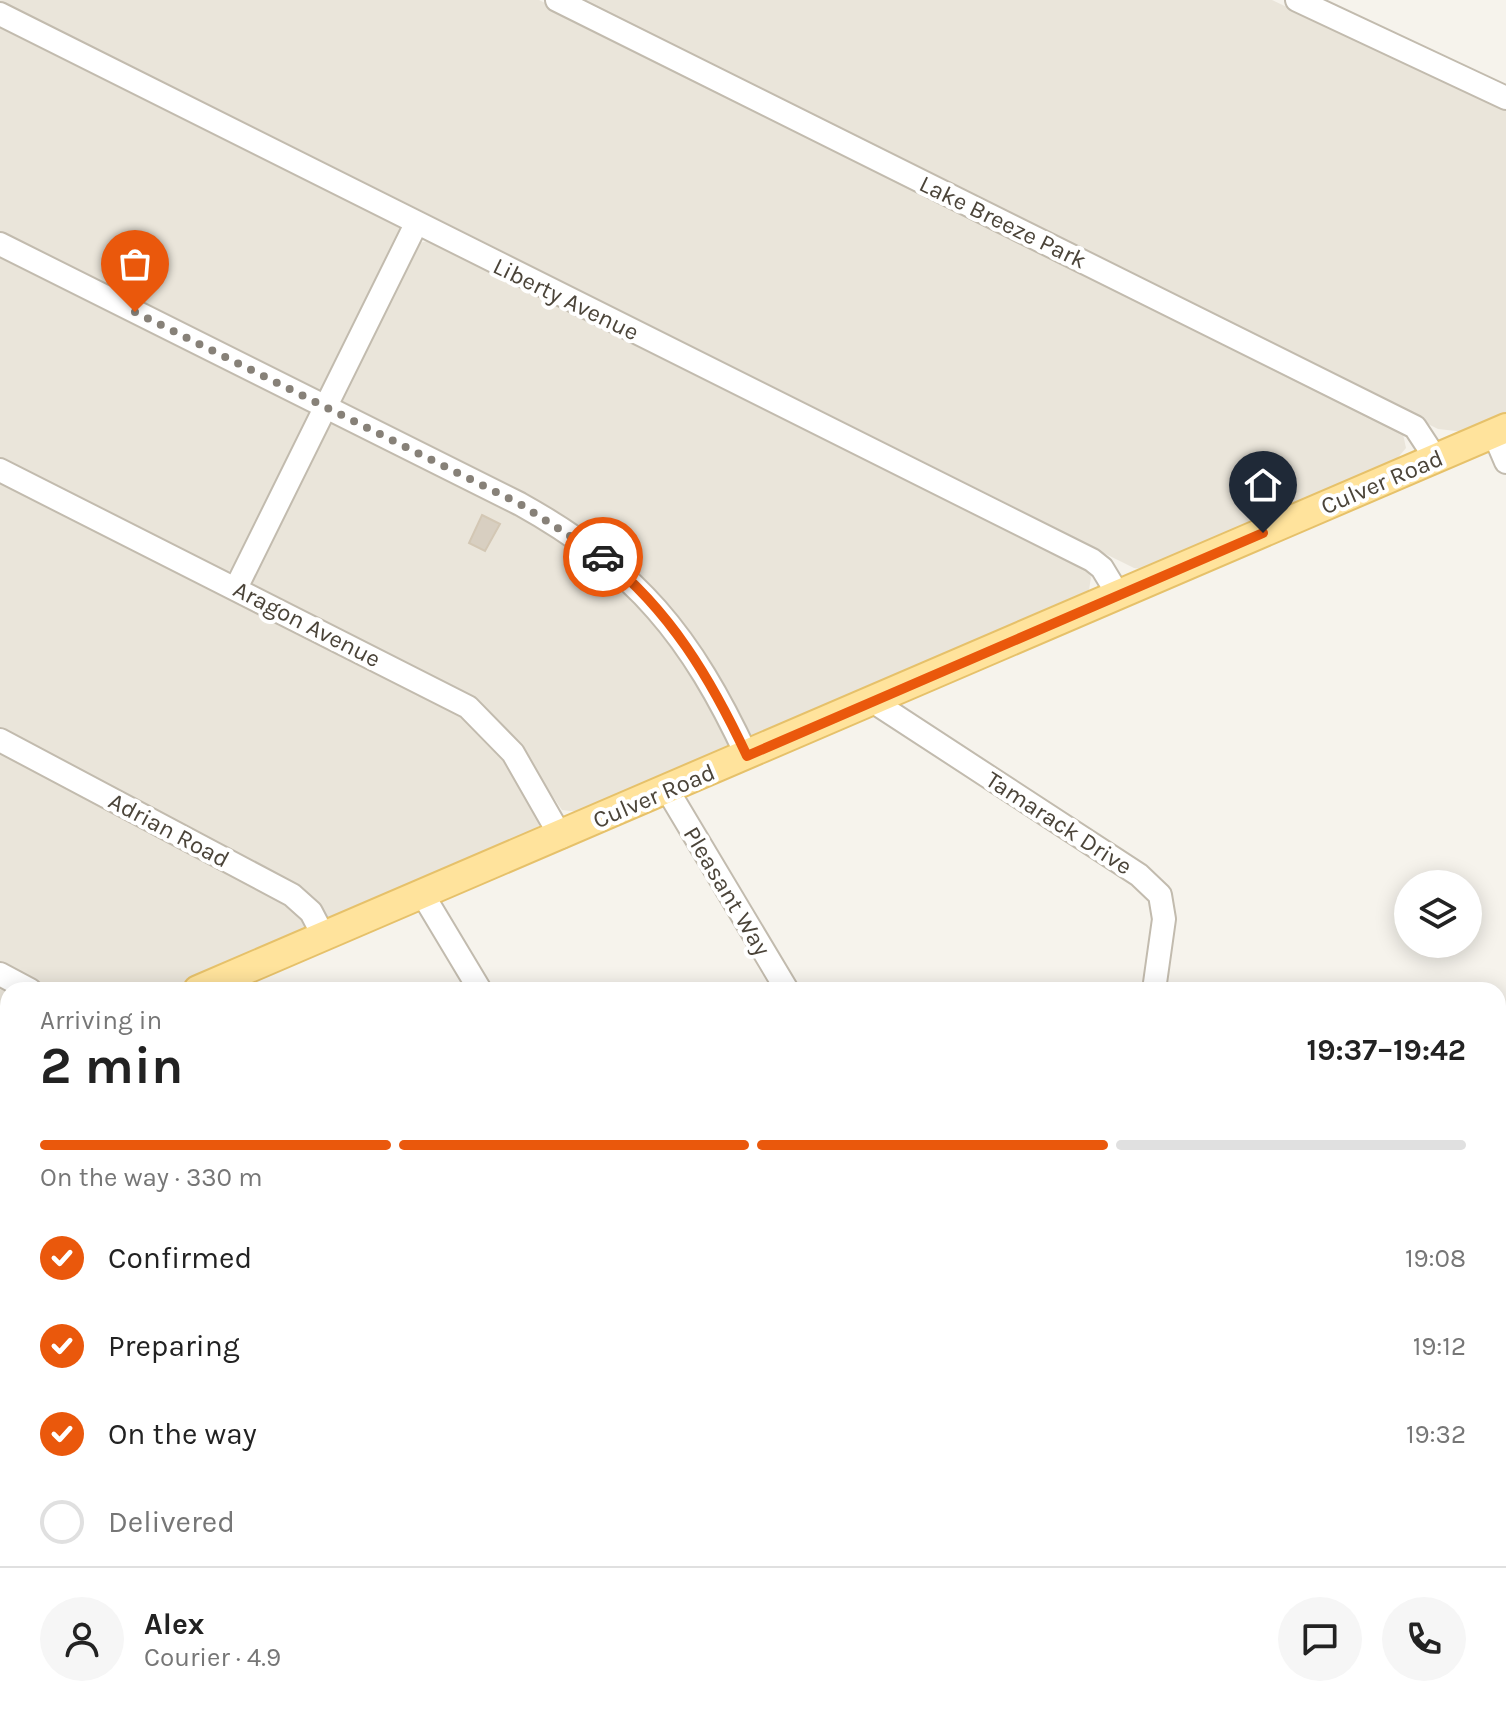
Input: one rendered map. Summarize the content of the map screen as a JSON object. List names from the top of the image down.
{
  "streets": {
    "main road": ["Culver Road"],
    "street": [
      "Lake Breeze Park",
      "Liberty Avenue",
      "Aragon Avenue",
      "Tamarack Drive",
      "Adrian Road",
      "Pleasant Way"
    ]
  },
  "crossings": [
    ["Lake Breeze Park", "Culver Road"],
    ["Liberty Avenue", "Culver Road"],
    ["Culver Road", "Aragon Avenue"],
    ["Culver Road", "Tamarack Drive"],
    ["Culver Road", "Adrian Road"],
    ["Culver Road", "Pleasant Way"]
  ],
  "page": {
    "heading": ["2 min", "Arriving in", "19:37–19:42"],
    "panel": ["Alex", "Courier · 4.9"],
    "bar": "On the way · 330 m",
    "list": [
      ["Confirmed", "19:08"],
      ["Preparing", "19:12"],
      ["On the way", "19:32"],
      "Delivered"
    ]
  }
}
